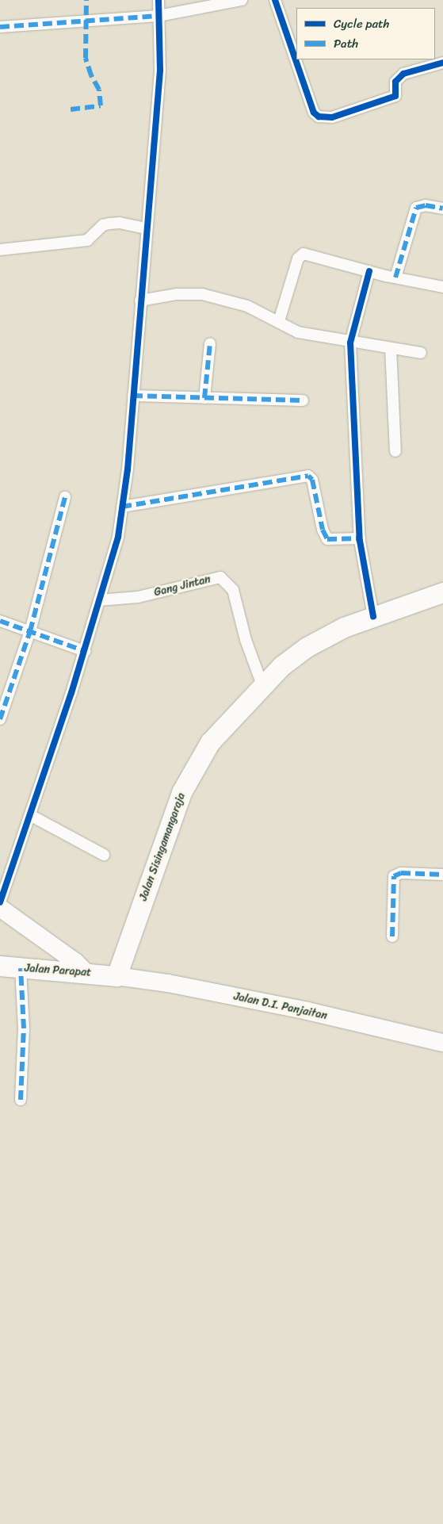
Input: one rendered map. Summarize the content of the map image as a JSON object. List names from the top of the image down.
{
  "streets": {
    "highway": ["Jalan Sisingamangaraja", "Jalan Parapat"],
    "main road": ["Jalan D.I. Panjaitan"],
    "street": ["Gang Jintan"]
  },
  "crossings": [
    ["Gang Jintan", "Jalan Sisingamangaraja"],
    ["Jalan Sisingamangaraja", "Jalan Parapat"],
    ["Jalan Sisingamangaraja", "Jalan D.I. Panjaitan"],
    ["Jalan Parapat", "Jalan D.I. Panjaitan"]
  ],
  "legend": ["Cycle path", "Path"]
}
